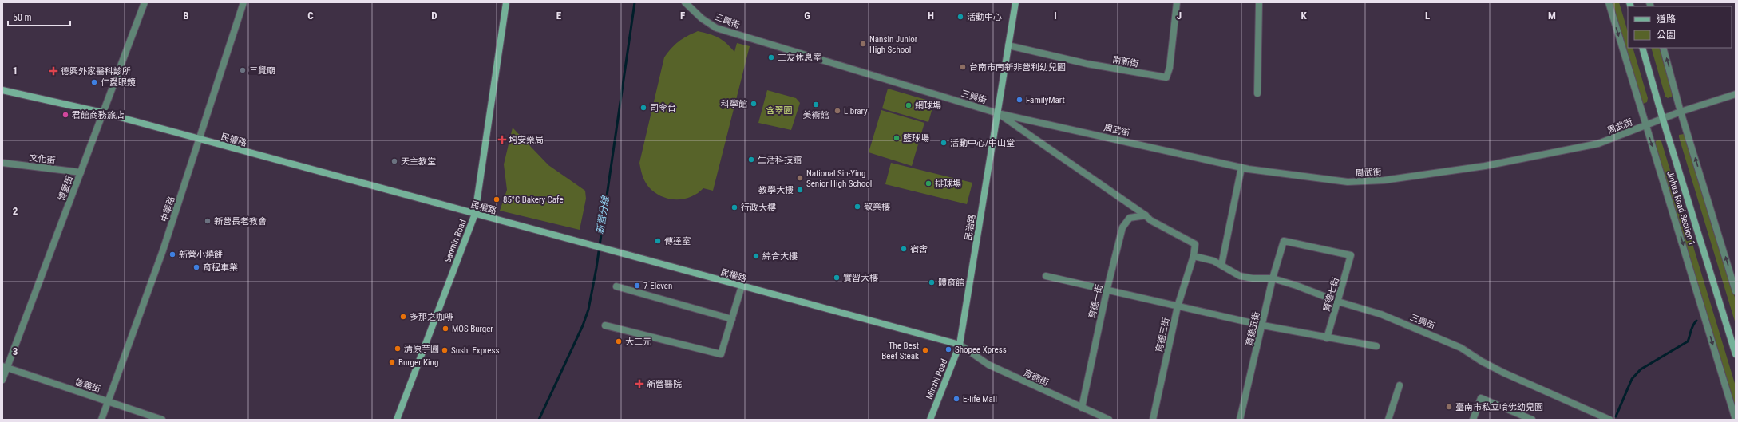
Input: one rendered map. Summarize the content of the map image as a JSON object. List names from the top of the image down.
{
  "streets": {
    "street": [
      "三興街",
      "南新街",
      "周武街",
      "民權路",
      "文化街",
      "博愛街",
      "Jinhua Road Section 1",
      "中華路",
      "民治路",
      "Sanmin Road",
      "育德七街",
      "育德一街",
      "育德五街",
      "育德三街",
      "育德街",
      "Minzhi Road",
      "信義街"
    ]
  },
  "crossings": [
    ["三興街", "周武街"],
    ["三興街", "民治路"],
    ["三興街", "育德七街"],
    ["三興街", "育德一街"],
    ["三興街", "育德五街"],
    ["三興街", "育德三街"],
    ["周武街", "Jinhua Road Section 1"],
    ["周武街", "民治路"],
    ["民權路", "博愛街"],
    ["民權路", "中華路"],
    ["民權路", "民治路"],
    ["民權路", "Sanmin Road"],
    ["民權路", "育德街"],
    ["民權路", "Minzhi Road"],
    ["文化街", "博愛街"],
    ["博愛街", "信義街"],
    ["中華路", "信義街"],
    ["民治路", "育德街"],
    ["民治路", "Minzhi Road"],
    ["育德七街", "育德五街"],
    ["育德一街", "育德街"],
    ["育德街", "Minzhi Road"]
  ],
  "water": ["新營分線"],
  "parks": ["含翠園"],
  "places": {
    "other": [
      "活動中心",
      "Nansin Junior High School",
      "工友休息室",
      "台南市南新非營利幼兒園",
      "三覺廟",
      "仁愛眼鏡",
      "FamilyMart",
      "科學館",
      "美術館",
      "網球場",
      "司令台",
      "Library",
      "君館商務旅店",
      "籃球場",
      "活動中心/中山堂",
      "生活科技館",
      "天主教堂",
      "National Sin-Ying Senior High School",
      "排球場",
      "教學大樓",
      "85°C Bakery Cafe",
      "敬業樓",
      "行政大樓",
      "新營長老教會",
      "傳達室",
      "宿舍",
      "新營小燒餅",
      "綜合大樓",
      "育程車業",
      "實習大樓",
      "體育館",
      "7-Eleven",
      "多那之咖啡",
      "MOS Burger",
      "大三元",
      "清原芋圓",
      "Shopee Xpress",
      "Sushi Express",
      "The Best Beef Steak",
      "Burger King",
      "E-life Mall",
      "臺南市私立哈佛幼兒園"
    ],
    "health": ["德興外家醫科診所", "均安藥局", "新營醫院"]
  },
  "legend": ["道路", "公園"],
  "scale_bar": "50 m",
  "grid": {
    "columns": [
      "B",
      "C",
      "D",
      "E",
      "F",
      "G",
      "H",
      "I",
      "J",
      "K",
      "L",
      "M"
    ],
    "rows": ["1", "2", "3"]
  }
}
